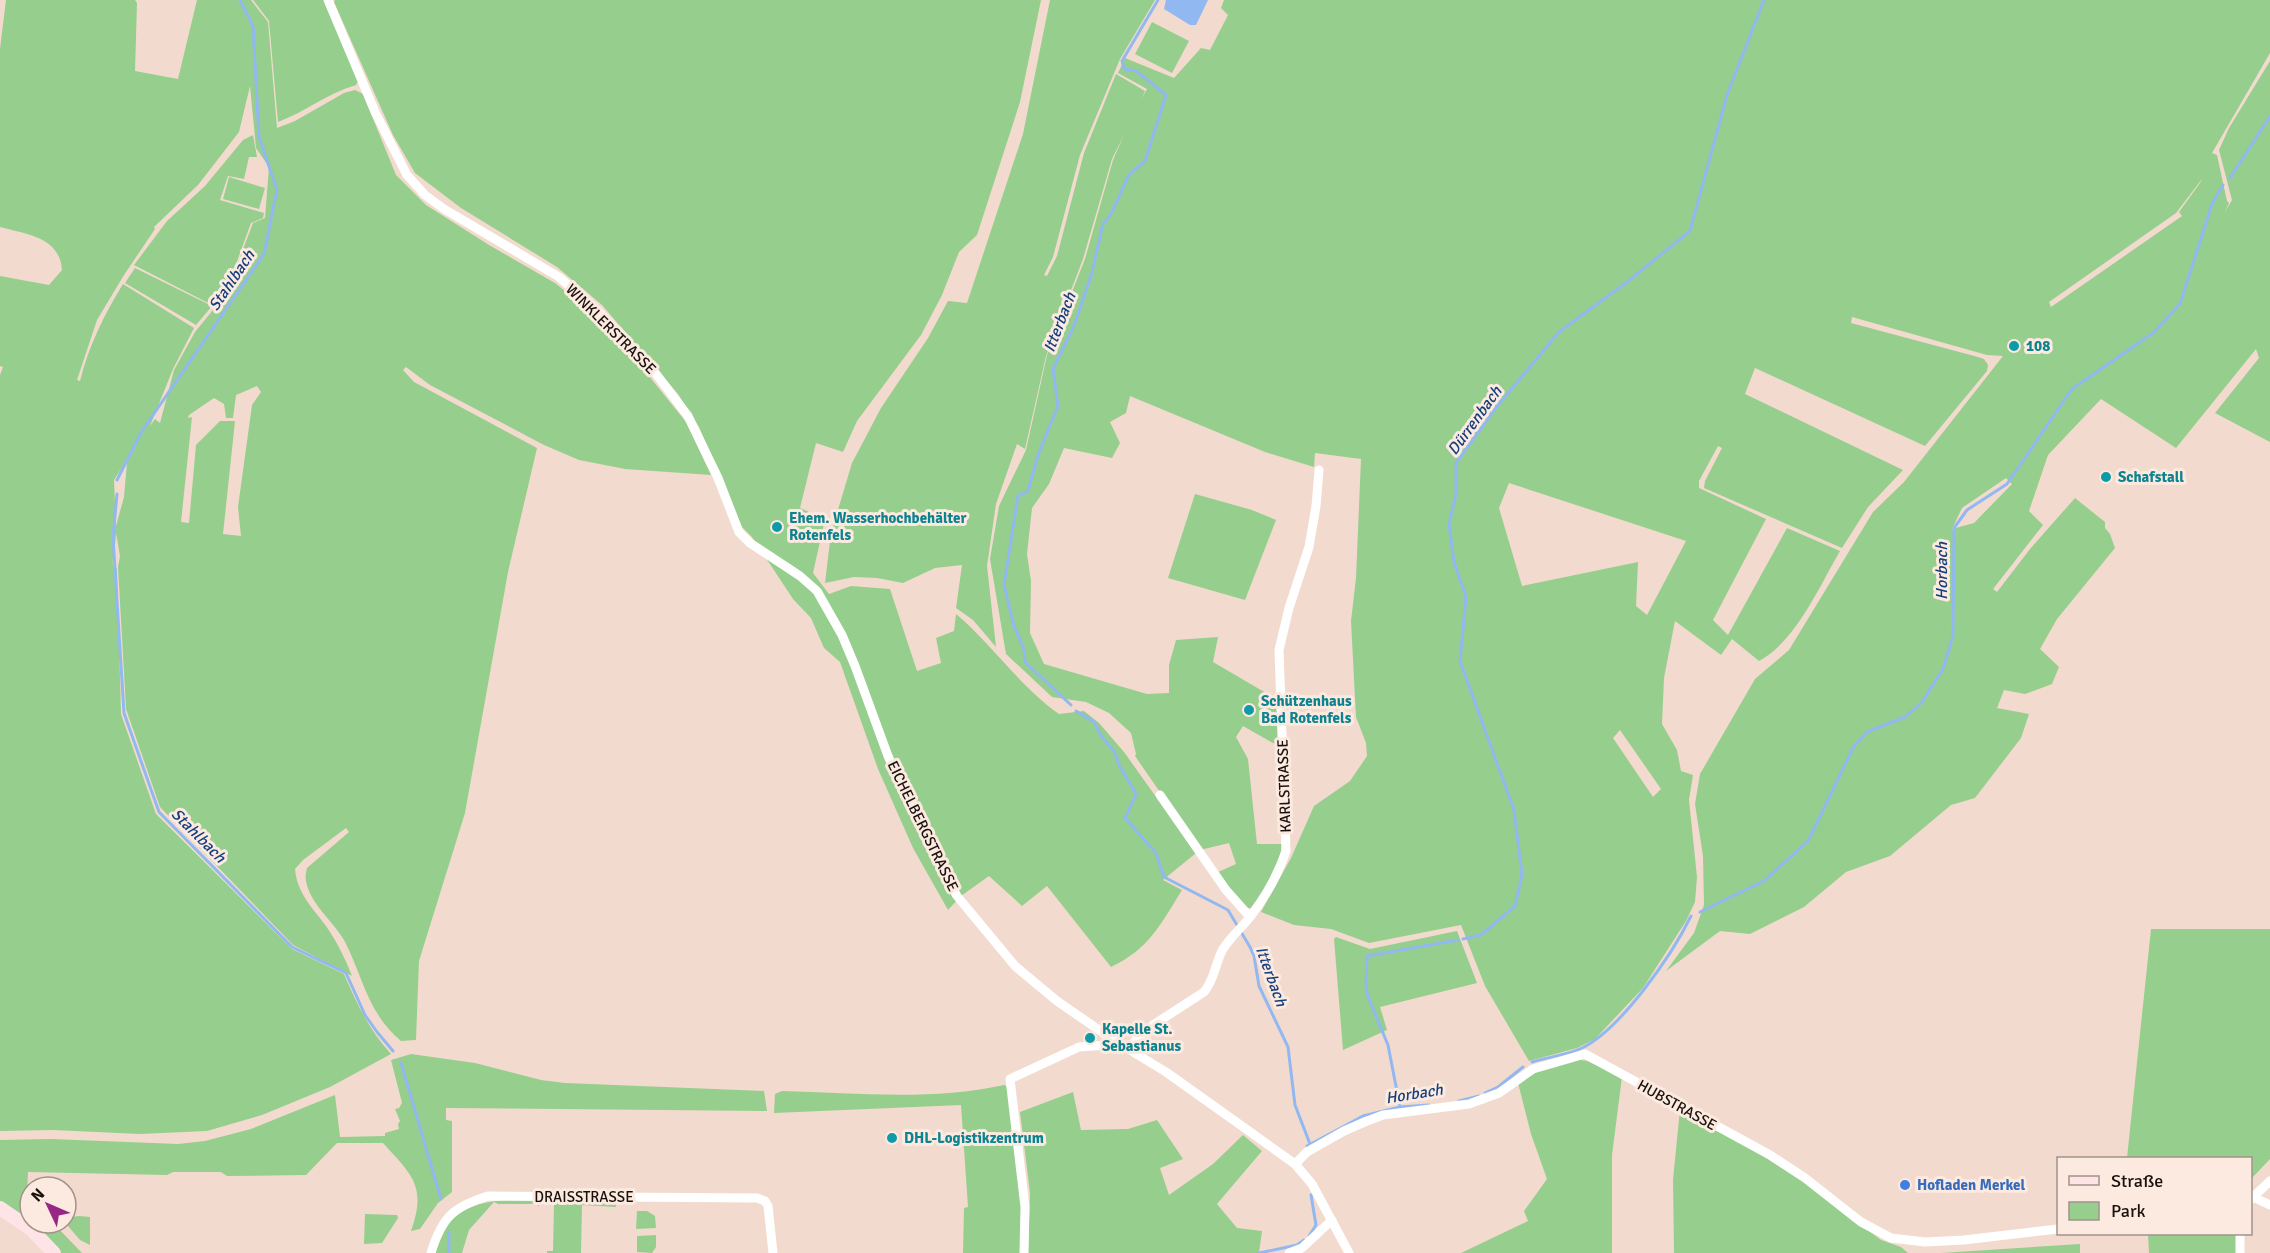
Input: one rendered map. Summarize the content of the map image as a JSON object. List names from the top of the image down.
{
  "streets": {
    "street": [
      "WINKLERSTRASSE",
      "KARLSTRASSE",
      "EICHELBERGSTRASSE",
      "HUBSTRASSE",
      "DRAISSTRASSE"
    ]
  },
  "crossings": [
    ["WINKLERSTRASSE", "EICHELBERGSTRASSE"],
    ["KARLSTRASSE", "EICHELBERGSTRASSE"],
    ["EICHELBERGSTRASSE", "HUBSTRASSE"]
  ],
  "water": [
    "Stahlbach",
    "Itterbach",
    "Dürrenbach",
    "Horbach"
  ],
  "places": [
    "108",
    "Schafstall",
    "Ehem. Wasserhochbehälter Rotenfels",
    "Schützenhaus Bad Rotenfels",
    "Kapelle St. Sebastianus",
    "DHL-Logistikzentrum",
    "Hofladen Merkel"
  ],
  "legend": ["Straße", "Park"],
  "north": "top left"
}
